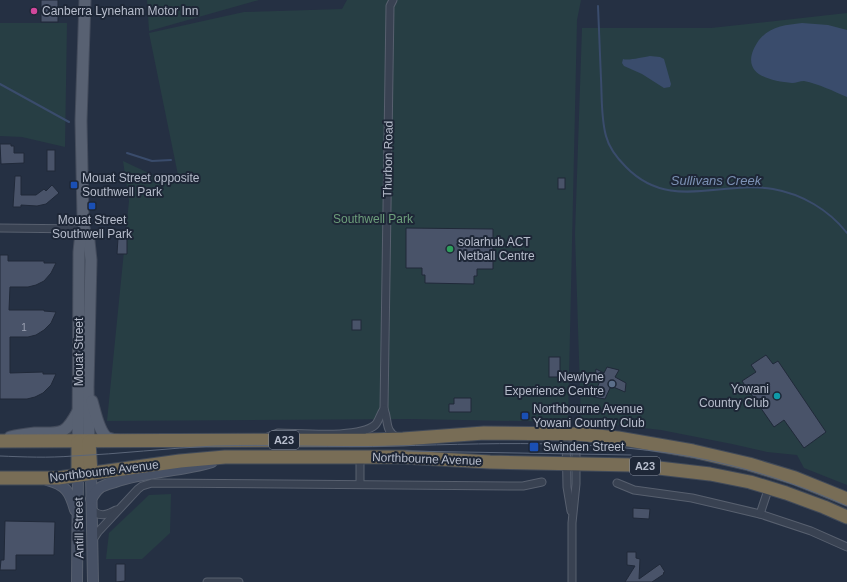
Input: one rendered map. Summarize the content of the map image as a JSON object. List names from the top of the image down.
{
  "streets": {
    "highway": ["Mouat Street", "A23", "Northbourne Avenue"],
    "main road": ["Antill Street"],
    "street": ["Thurbon Road"]
  },
  "crossings": [
    ["Thurbon Road", "Northbourne Avenue"],
    ["Mouat Street", "Northbourne Avenue"],
    ["Mouat Street", "Antill Street"],
    ["Northbourne Avenue", "Antill Street"]
  ],
  "water": ["Sullivans Creek"],
  "parks": ["Southwell Park"],
  "places": {
    "other": [
      "Canberra Lyneham Motor Inn",
      "solarhub ACT Netball Centre",
      "Newlyne Experience Centre",
      "Yowani Country Club"
    ],
    "transit": [
      "Mouat Street opposite Southwell Park",
      "Mouat Street Southwell Park",
      "Northbourne Avenue Yowani Country Club",
      "Swinden Street"
    ]
  },
  "house_numbers": ["1"]
}
